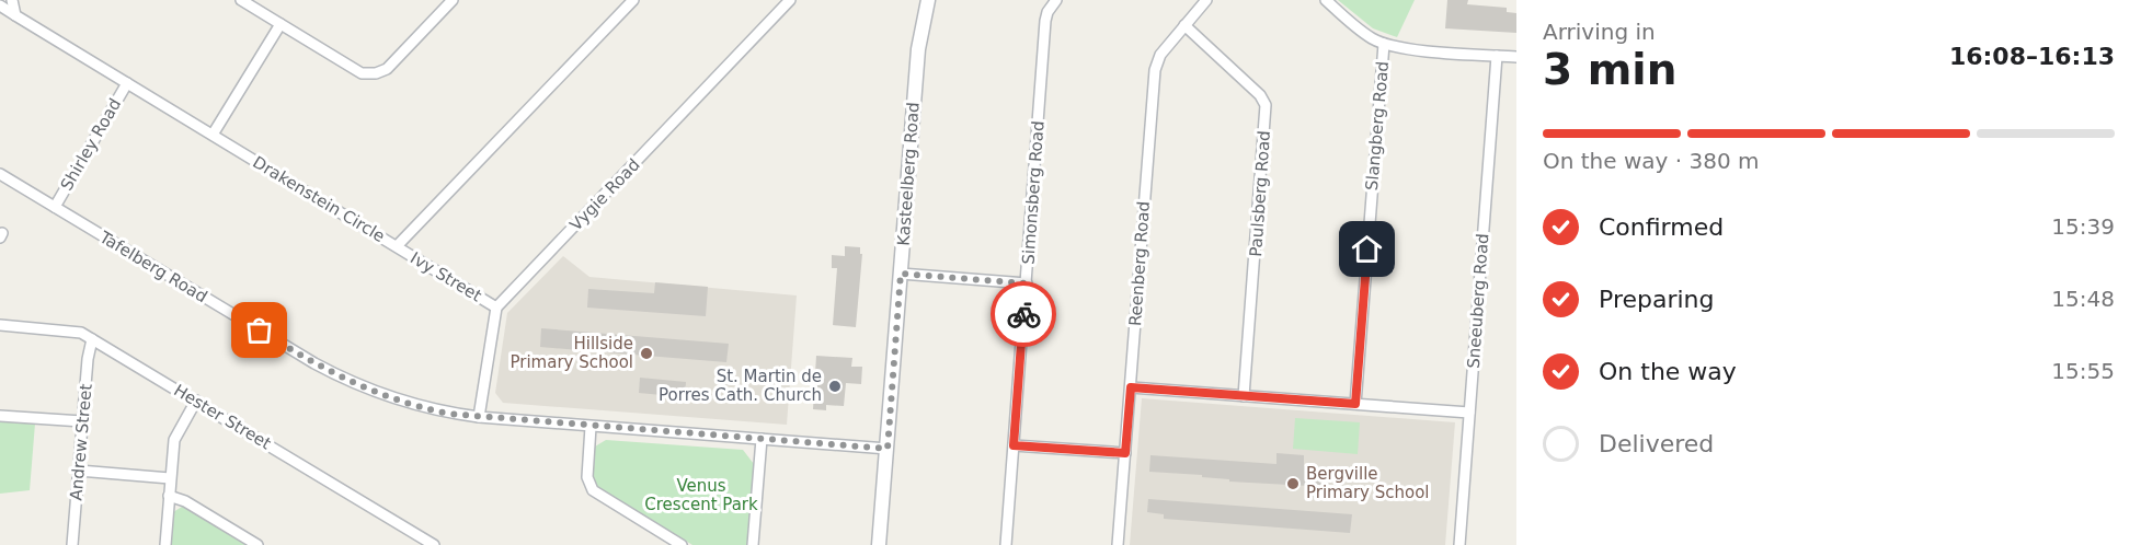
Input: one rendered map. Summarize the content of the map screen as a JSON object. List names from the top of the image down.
{
  "streets": {
    "street": [
      "Slangberg Road",
      "Shirley Road",
      "Kasteelberg Road",
      "Simonsberg Road",
      "Paulsberg Road",
      "Vygie Road",
      "Drakenstein Circle",
      "Reenberg Road",
      "Tafelberg Road",
      "Ivy Street",
      "Sneeuberg Road",
      "Hester Street",
      "Andrew Street"
    ]
  },
  "crossings": [
    ["Shirley Road", "Drakenstein Circle"],
    ["Shirley Road", "Tafelberg Road"],
    ["Kasteelberg Road", "Tafelberg Road"],
    ["Paulsberg Road", "Reenberg Road"],
    ["Vygie Road", "Ivy Street"],
    ["Drakenstein Circle", "Ivy Street"],
    ["Hester Street", "Andrew Street"]
  ],
  "parks": ["Venus Crescent Park"],
  "places": ["Hillside Primary School", "St. Martin de Porres Cath. Church", "Bergville Primary School"],
  "page": {
    "heading": ["3 min", "Arriving in", "16:08–16:13"],
    "bar": "On the way · 380 m",
    "list": [
      ["Confirmed", "15:39"],
      ["Preparing", "15:48"],
      ["On the way", "15:55"],
      "Delivered"
    ]
  }
}
